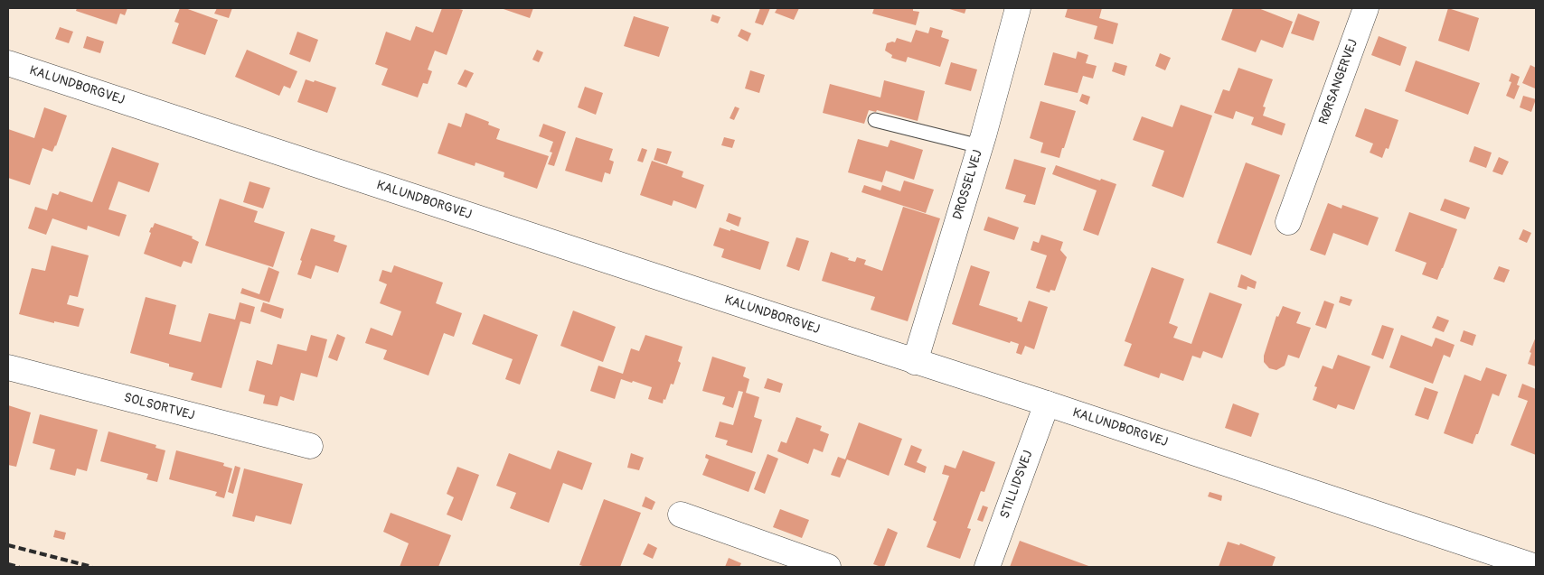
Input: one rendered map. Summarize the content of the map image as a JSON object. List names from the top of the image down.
{
  "streets": {
    "street": [
      "RØRSANGERVEJ",
      "KALUNDBORGVEJ",
      "DROSSELVEJ",
      "SOLSORTVEJ",
      "STILLIDSVEJ"
    ]
  },
  "crossings": [
    ["KALUNDBORGVEJ", "DROSSELVEJ"],
    ["KALUNDBORGVEJ", "STILLIDSVEJ"]
  ]
}
